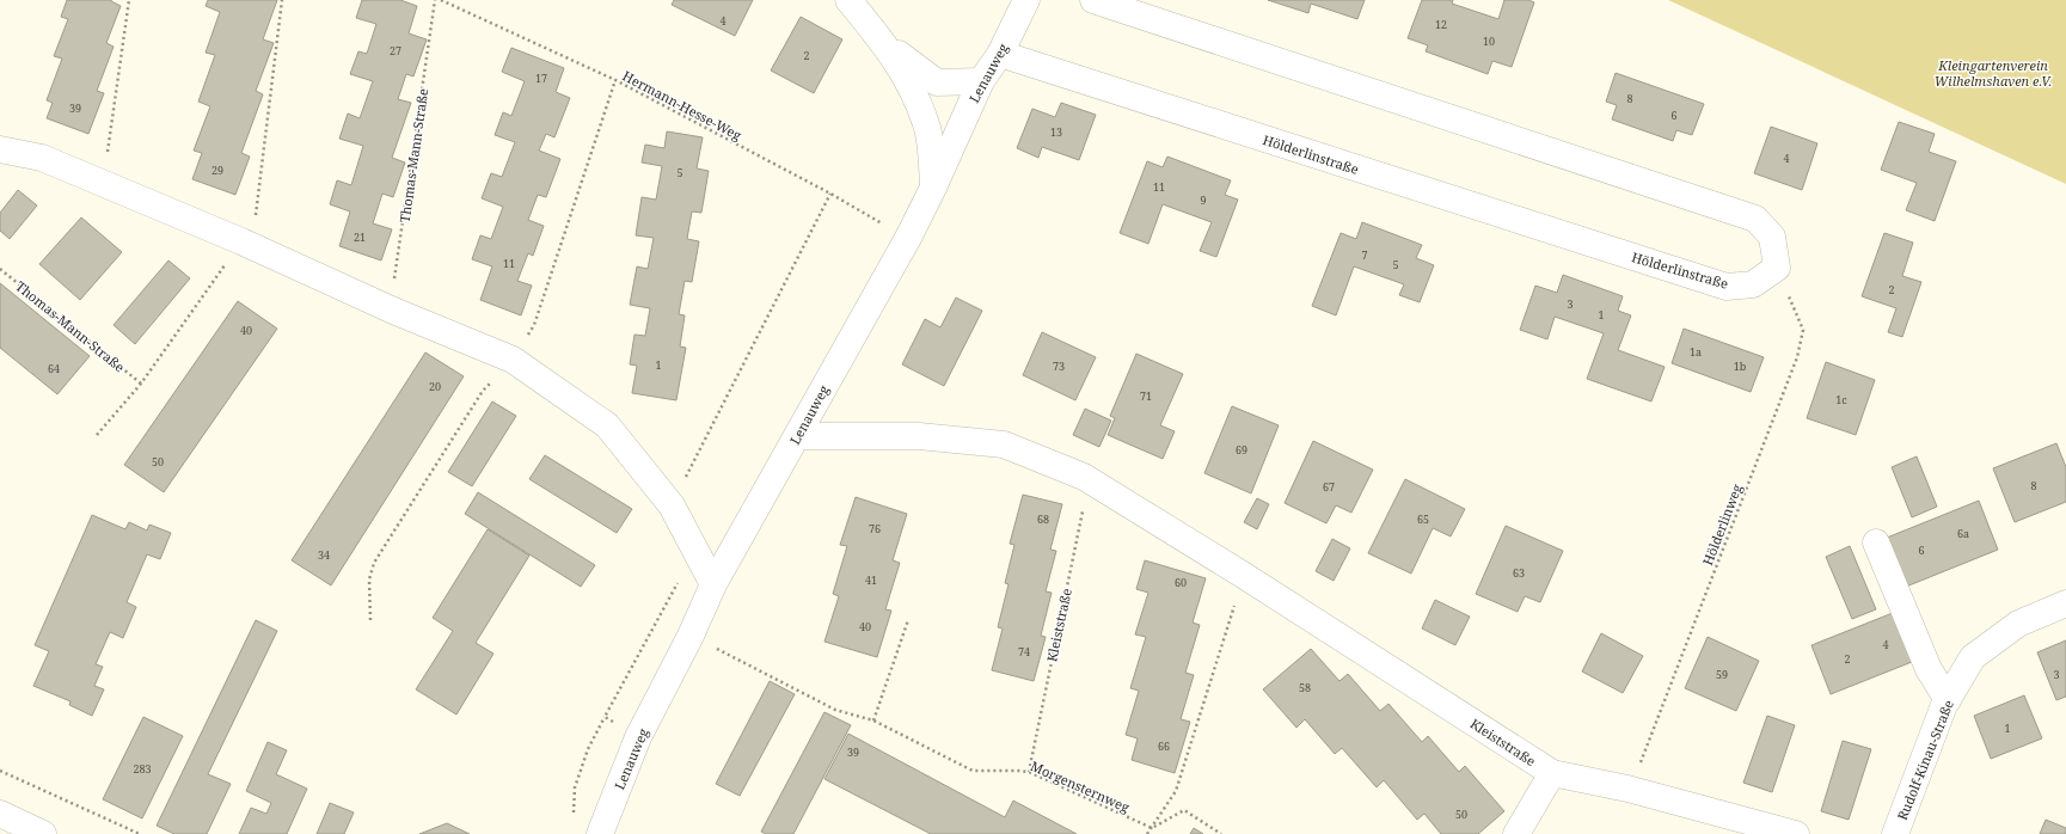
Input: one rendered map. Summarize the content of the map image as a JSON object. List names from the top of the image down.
{
  "streets": {
    "street": [
      "Lenauweg",
      "Hölderlinstraße",
      "Kleiststraße",
      "Rudolf-Kinau-Straße"
    ],
    "path": [
      "Hermann-Hesse-Weg",
      "Thomas-Mann-Straße",
      "Hölderlinweg",
      "Morgensternweg"
    ]
  },
  "crossings": [
    ["Lenauweg", "Hermann-Hesse-Weg"],
    ["Lenauweg", "Hölderlinstraße"],
    ["Lenauweg", "Kleiststraße"],
    ["Lenauweg", "Morgensternweg"],
    ["Hölderlinstraße", "Hölderlinweg"],
    ["Hölderlinweg", "Kleiststraße"],
    ["Kleiststraße", "Morgensternweg"]
  ],
  "parks": ["Kleingartenverein Wilhelmshaven e.V."],
  "house_numbers": [
    "4",
    "12",
    "10",
    "27",
    "2",
    "17",
    "8",
    "39",
    "6",
    "13",
    "4",
    "29",
    "5",
    "11",
    "9",
    "21",
    "7",
    "11",
    "5",
    "2",
    "3",
    "1",
    "40",
    "1a",
    "1",
    "73",
    "1b",
    "64",
    "20",
    "71",
    "1c",
    "69",
    "50",
    "8",
    "67",
    "68",
    "65",
    "76",
    "6a",
    "6",
    "34",
    "63",
    "41",
    "60",
    "40",
    "4",
    "74",
    "2",
    "59",
    "3",
    "58",
    "1",
    "66",
    "39",
    "283",
    "50"
  ]
}
